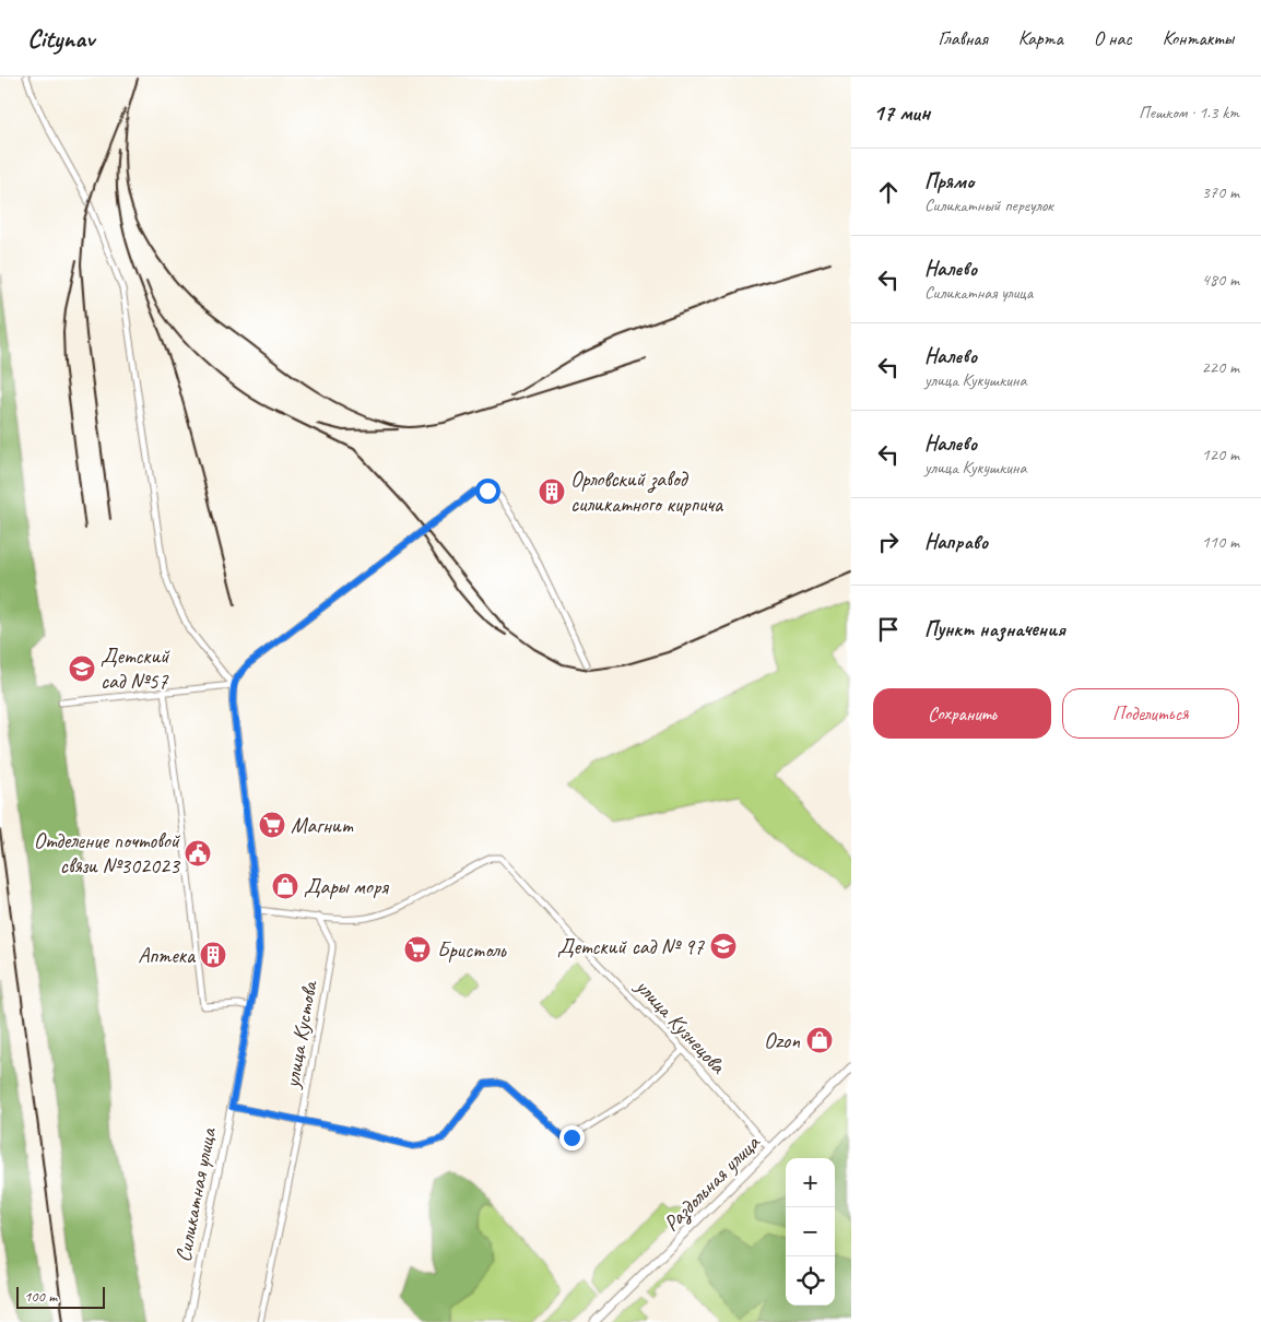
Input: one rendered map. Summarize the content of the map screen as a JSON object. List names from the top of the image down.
{
  "streets": {
    "main road": ["Раздольная улица"],
    "street": ["улица Кузнецова", "улица Кустова", "Силикатная улица"]
  },
  "crossings": [
    ["улица Кузнецова", "улица Кустова"],
    ["улица Кузнецова", "Раздольная улица"]
  ],
  "places": {
    "building": ["Орловский завод силикатного кирпича", "Аптека"],
    "school or university": ["Детский сад №57", "Детский сад № 97"],
    "supermarket": ["Магнит", "Бристоль"],
    "public building": ["Отделение почтовой связи №302023"],
    "shop": ["Дары моря", "Ozon"]
  },
  "scale_bar": "100 m",
  "page": {
    "header": "Citynav",
    "nav": [
      "Главная",
      "Карта",
      "О нас",
      "Контакты"
    ],
    "heading": ["17 мин", "Пешком · 1.3 km"],
    "list": [
      ["Прямо", "Силикатный переулок", "370 m"],
      ["Налево", "Силикатная улица", "480 m"],
      ["Налево", "улица Кукушкина", "220 m"],
      ["Налево", "улица Кукушкина", "120 m"],
      ["Направо", "110 m"],
      "Пункт назначения"
    ],
    "buttons": ["Сохранить", "Поделиться"],
    "map_buttons": ["+", "−"],
    "scale": "100 m"
  }
}
